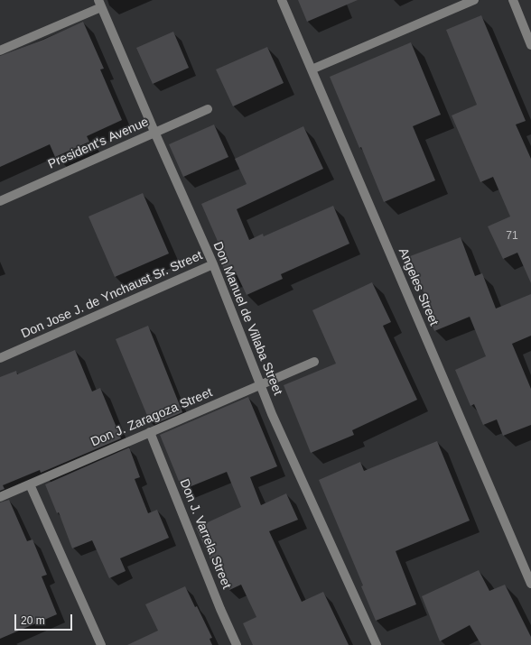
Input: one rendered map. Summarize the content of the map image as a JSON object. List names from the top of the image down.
{
  "streets": {
    "street": [
      "President's Avenue",
      "Angeles Street",
      "Don Jose J. de Ynchaust Sr. Street",
      "Don Manuel de Villaba Street",
      "Don J. Zaragoza Street",
      "Don J. Varrela Street"
    ]
  },
  "crossings": [
    ["President's Avenue", "Don Manuel de Villaba Street"],
    ["Don Jose J. de Ynchaust Sr. Street", "Don Manuel de Villaba Street"],
    ["Don Manuel de Villaba Street", "Don J. Zaragoza Street"],
    ["Don J. Zaragoza Street", "Don J. Varrela Street"]
  ],
  "house_numbers": ["71"],
  "scale_bar": "20 m"
}
